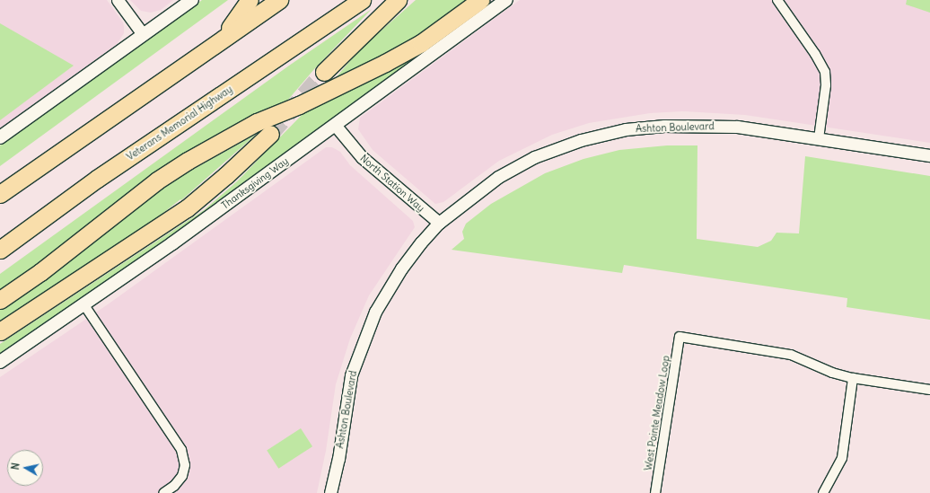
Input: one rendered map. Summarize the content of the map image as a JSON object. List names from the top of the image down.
{
  "streets": {
    "highway": ["Veterans Memorial Highway"],
    "main road": ["Thanksgiving Way"],
    "street": ["Ashton Boulevard", "North Station Way", "West Pointe Meadow Loop"]
  },
  "crossings": [
    ["Ashton Boulevard", "North Station Way"],
    ["Thanksgiving Way", "North Station Way"]
  ],
  "north": "left"
}
